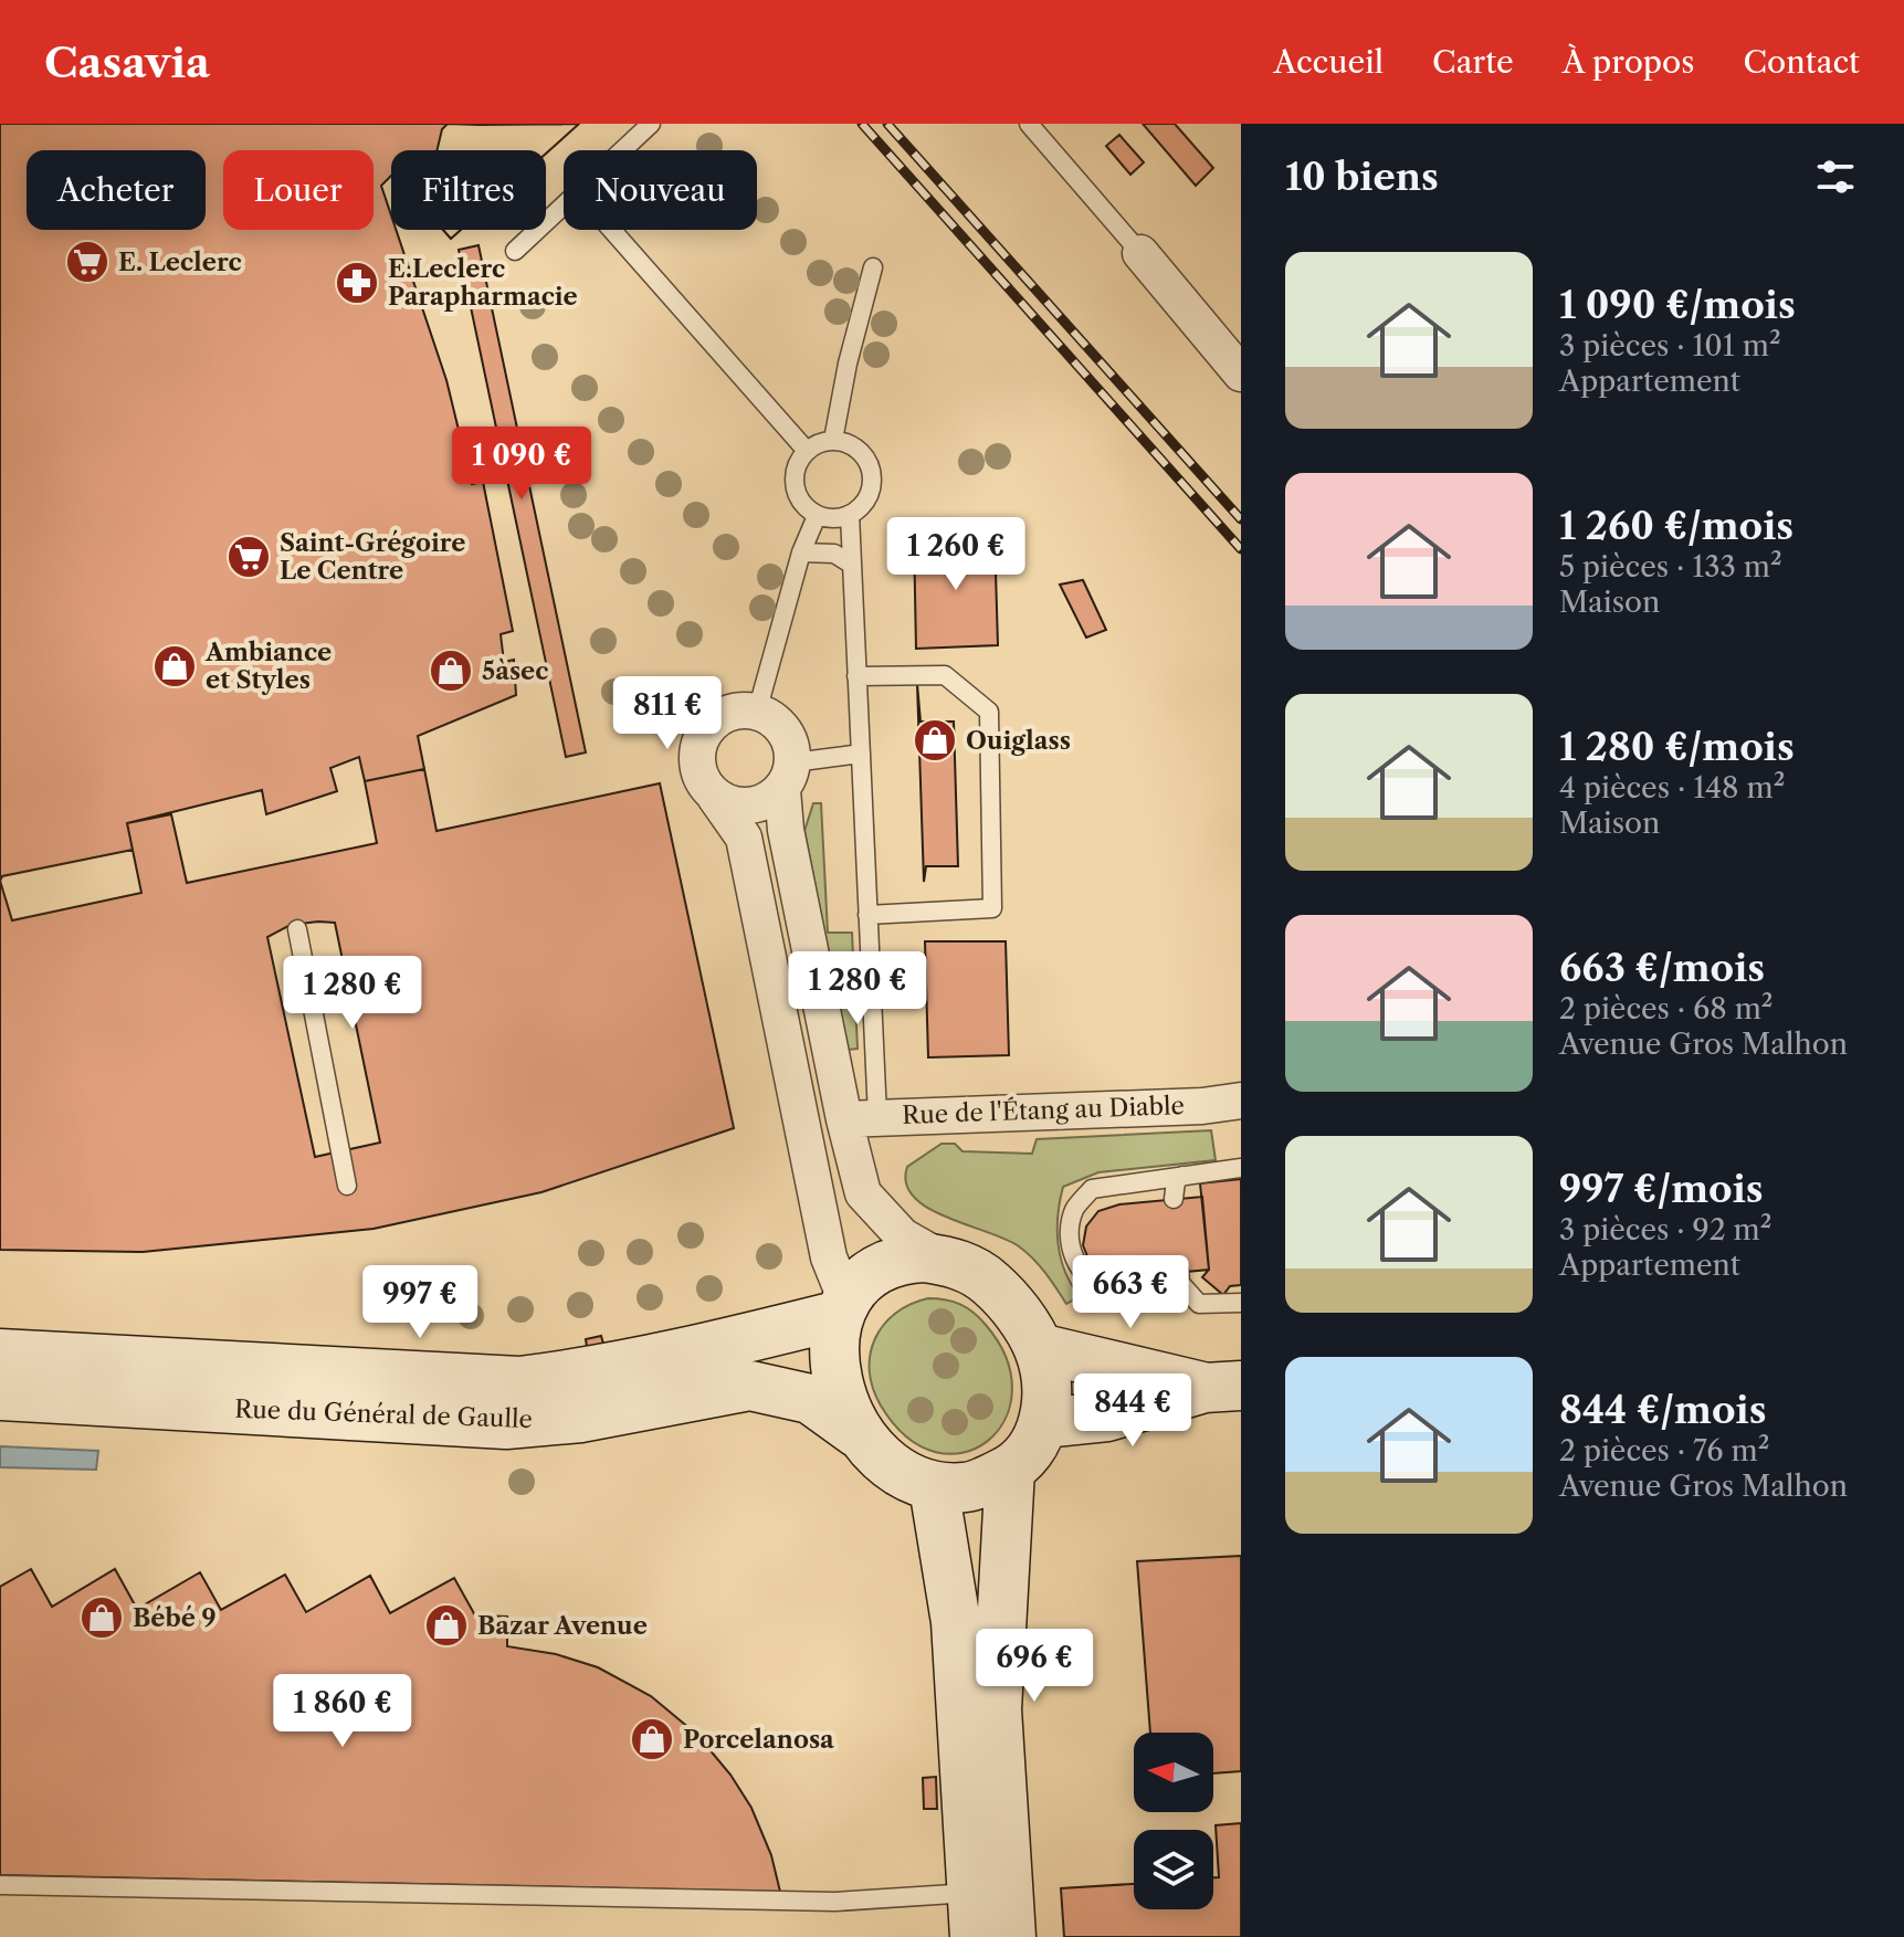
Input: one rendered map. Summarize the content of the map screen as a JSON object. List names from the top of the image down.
{
  "streets": {
    "main road": ["Rue du Général de Gaulle"],
    "street": ["Rue de l'Étang au Diable"]
  },
  "places": {
    "supermarket": ["E. Leclerc", "Saint-Grégoire Le Centre"],
    "pharmacy": ["E.Leclerc Parapharmacie"],
    "shop": [
      "Ambiance et Styles",
      "5àsec",
      "Ouiglass",
      "Bébé 9",
      "Bazar Avenue",
      "Porcelanosa"
    ]
  },
  "north": "left",
  "page": {
    "header": "Casavia",
    "nav": [
      "Accueil",
      "Carte",
      "À propos",
      "Contact"
    ],
    "heading": "10 biens",
    "chip": [
      "Acheter",
      "Louer",
      "Filtres",
      "Nouveau"
    ],
    "list": [
      {
        "name": "1 090 €/mois",
        "note": "3 pièces · 101 m² · Appartement"
      },
      {
        "name": "1 260 €/mois",
        "note": "5 pièces · 133 m² · Maison"
      },
      {
        "name": "1 280 €/mois",
        "note": "4 pièces · 148 m² · Maison"
      },
      {
        "name": "663 €/mois",
        "note": "2 pièces · 68 m² · Avenue Gros Malhon"
      },
      {
        "name": "997 €/mois",
        "note": "3 pièces · 92 m² · Appartement"
      },
      {
        "name": "844 €/mois",
        "note": "2 pièces · 76 m² · Avenue Gros Malhon"
      }
    ],
    "price": [
      "1 090 €",
      "1 260 €",
      "811 €",
      "1 280 €",
      "1 280 €",
      "663 €",
      "997 €",
      "844 €",
      "696 €",
      "1 860 €"
    ]
  }
}
